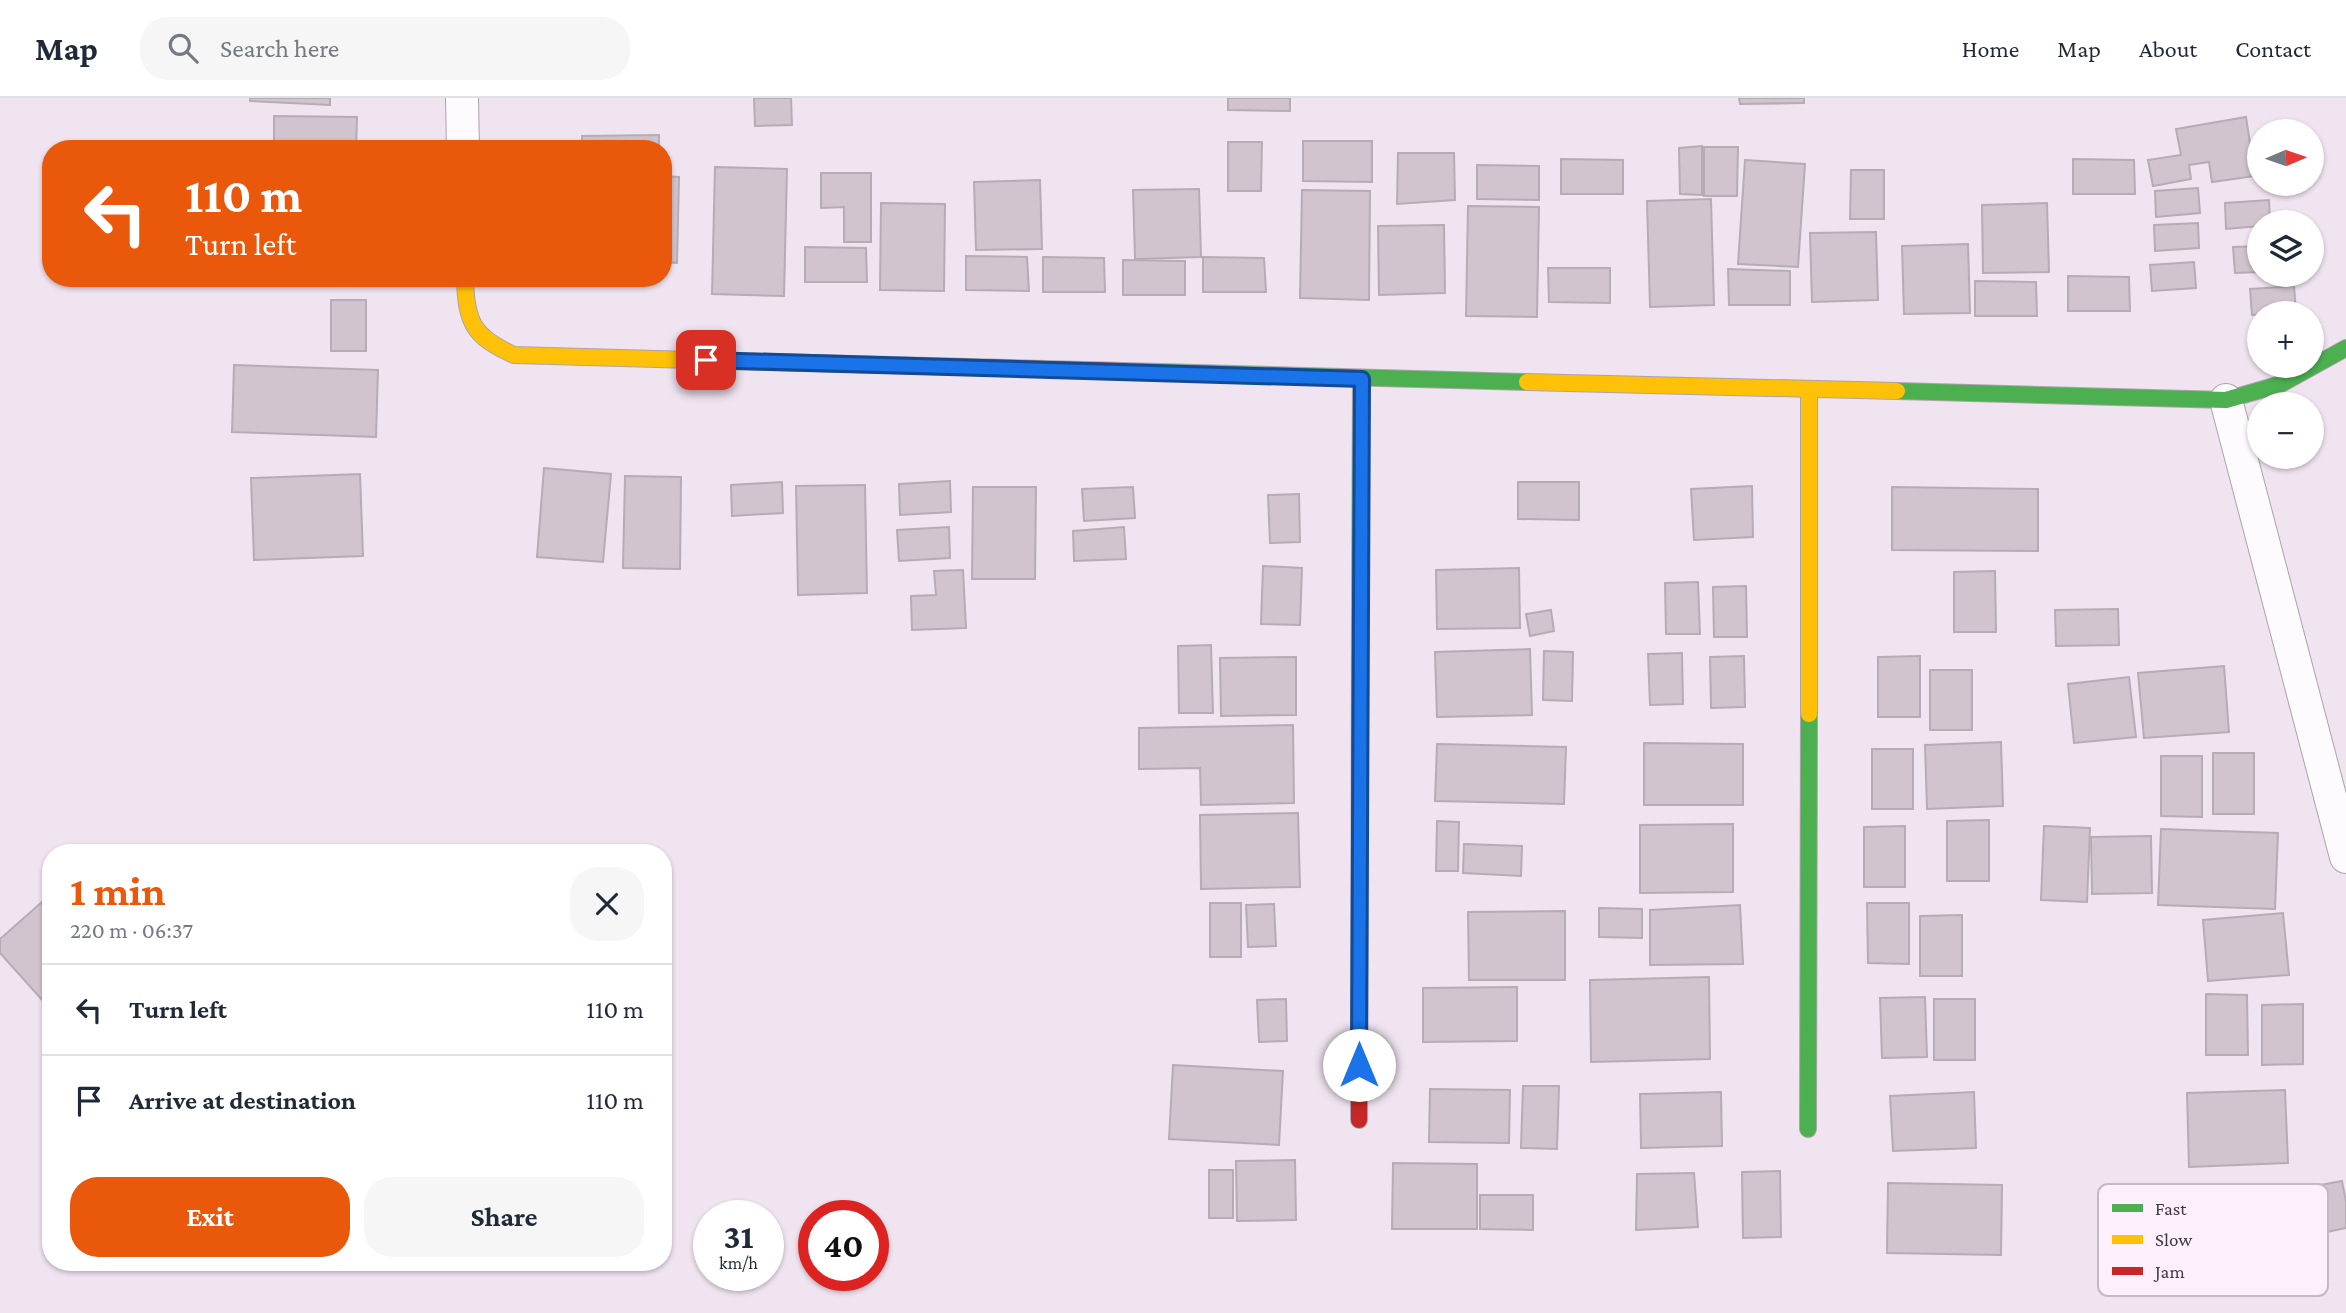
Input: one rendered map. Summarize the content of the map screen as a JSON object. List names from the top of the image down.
{
  "legend": ["Fast", "Slow", "Jam"],
  "north": "right",
  "page": {
    "header": "Map",
    "search": "Search here",
    "nav": [
      "Home",
      "Map",
      "About",
      "Contact"
    ],
    "map_buttons": ["+", "−"],
    "turn": ["110 m", "Turn left"],
    "heading": ["1 min", "220 m · 06:37"],
    "list": [
      {
        "name": "Turn left",
        "value": "110 m"
      },
      {
        "name": "Arrive at destination",
        "value": "110 m"
      }
    ],
    "buttons": ["Exit", "Share"],
    "speed": "31 km/h",
    "limit": "40"
  }
}
